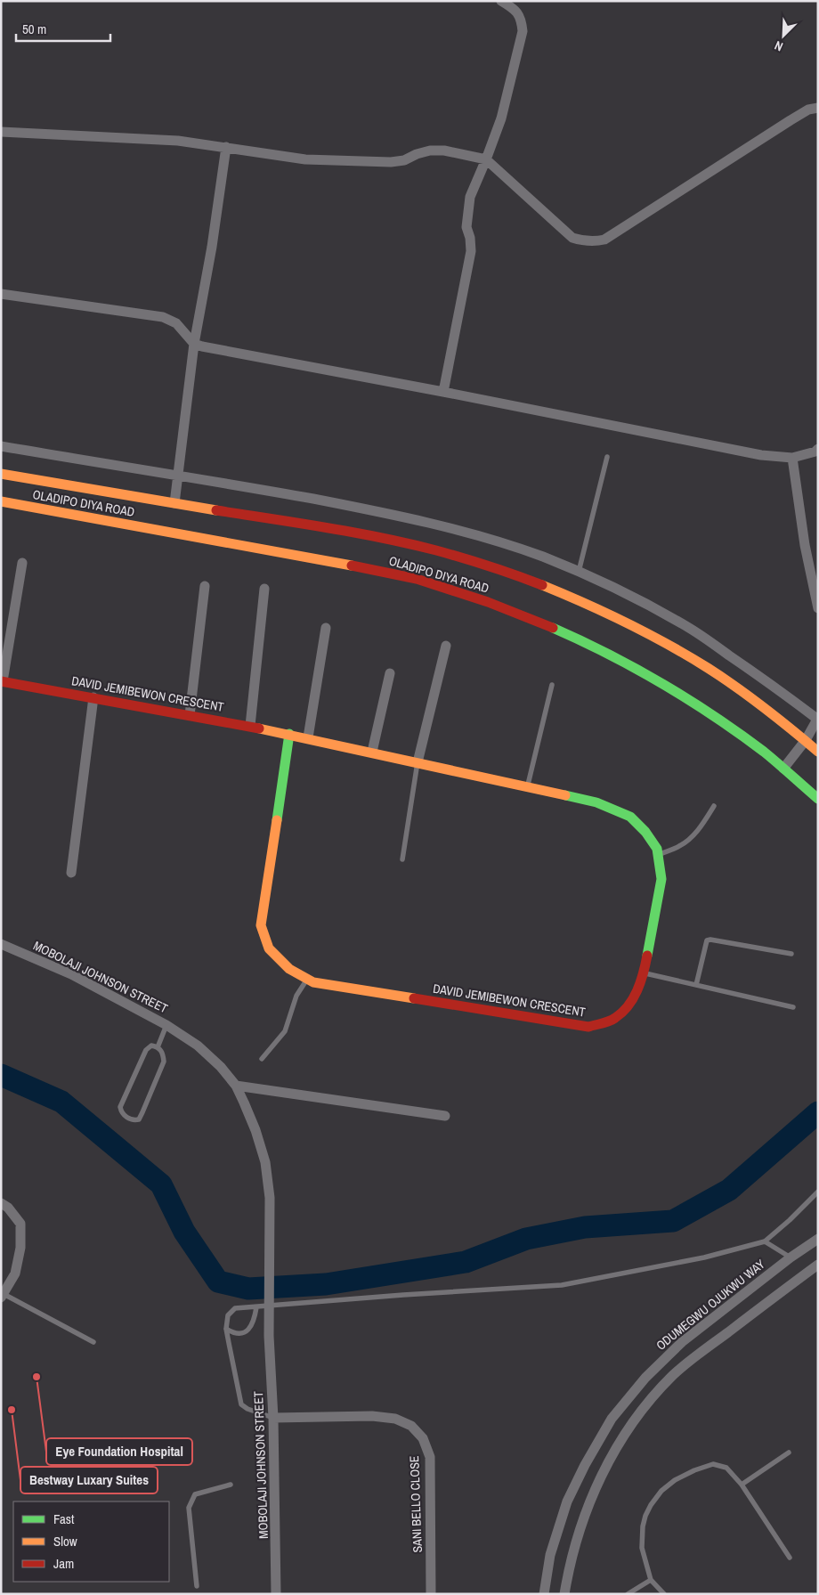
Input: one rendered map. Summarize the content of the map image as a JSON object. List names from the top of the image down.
{
  "streets": {
    "main road": ["OLADIPO DIYA ROAD", "DAVID JEMIBEWON CRESCENT"],
    "street": ["MOBOLAJI JOHNSON STREET", "ODUMEGWU OJUKWU WAY", "SANI BELLO CLOSE"]
  },
  "crossings": [
    ["MOBOLAJI JOHNSON STREET", "SANI BELLO CLOSE"]
  ],
  "places": ["Eye Foundation Hospital", "Bestway Luxary Suites"],
  "legend": ["Fast", "Slow", "Jam"],
  "scale_bar": "50 m",
  "north": "bottom left"
}
